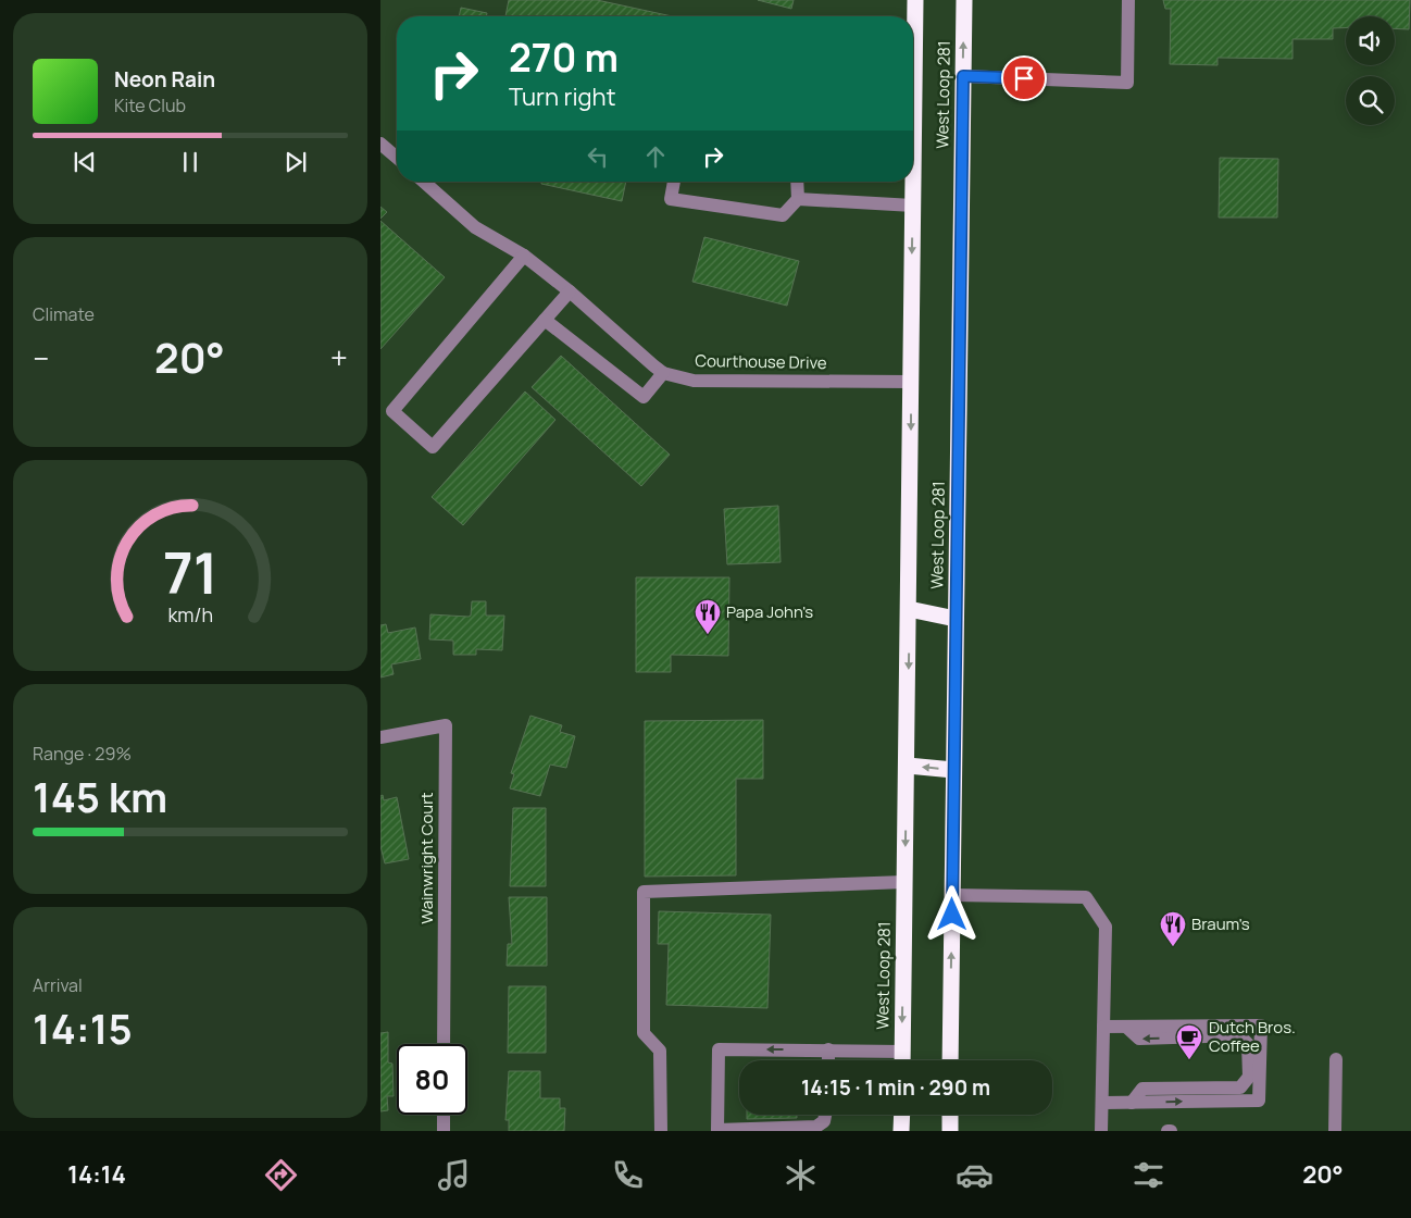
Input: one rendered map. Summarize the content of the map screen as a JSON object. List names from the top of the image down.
{
  "streets": {
    "highway": ["West Loop 281"],
    "street": ["Courthouse Drive", "Wainwright Court"]
  },
  "crossings": [
    ["West Loop 281", "Courthouse Drive"]
  ],
  "places": {
    "restaurant": ["Papa John's", "Braum's"],
    "cafe": ["Dutch Bros. Coffee"]
  },
  "page": {
    "turn": ["270 m", "Turn right"],
    "song": ["Neon Rain", "Kite Club"],
    "tile": [
      "Climate",
      ["Range · 29%", "145 km"],
      ["Arrival", "14:15"]
    ],
    "heat": ["−", "20°", "+"],
    "limit": "80",
    "trip": "14:15 · 1 min · 290 m",
    "tabs": ["14:14", "20°"],
    "gauge": ["71", "km/h"]
  }
}
